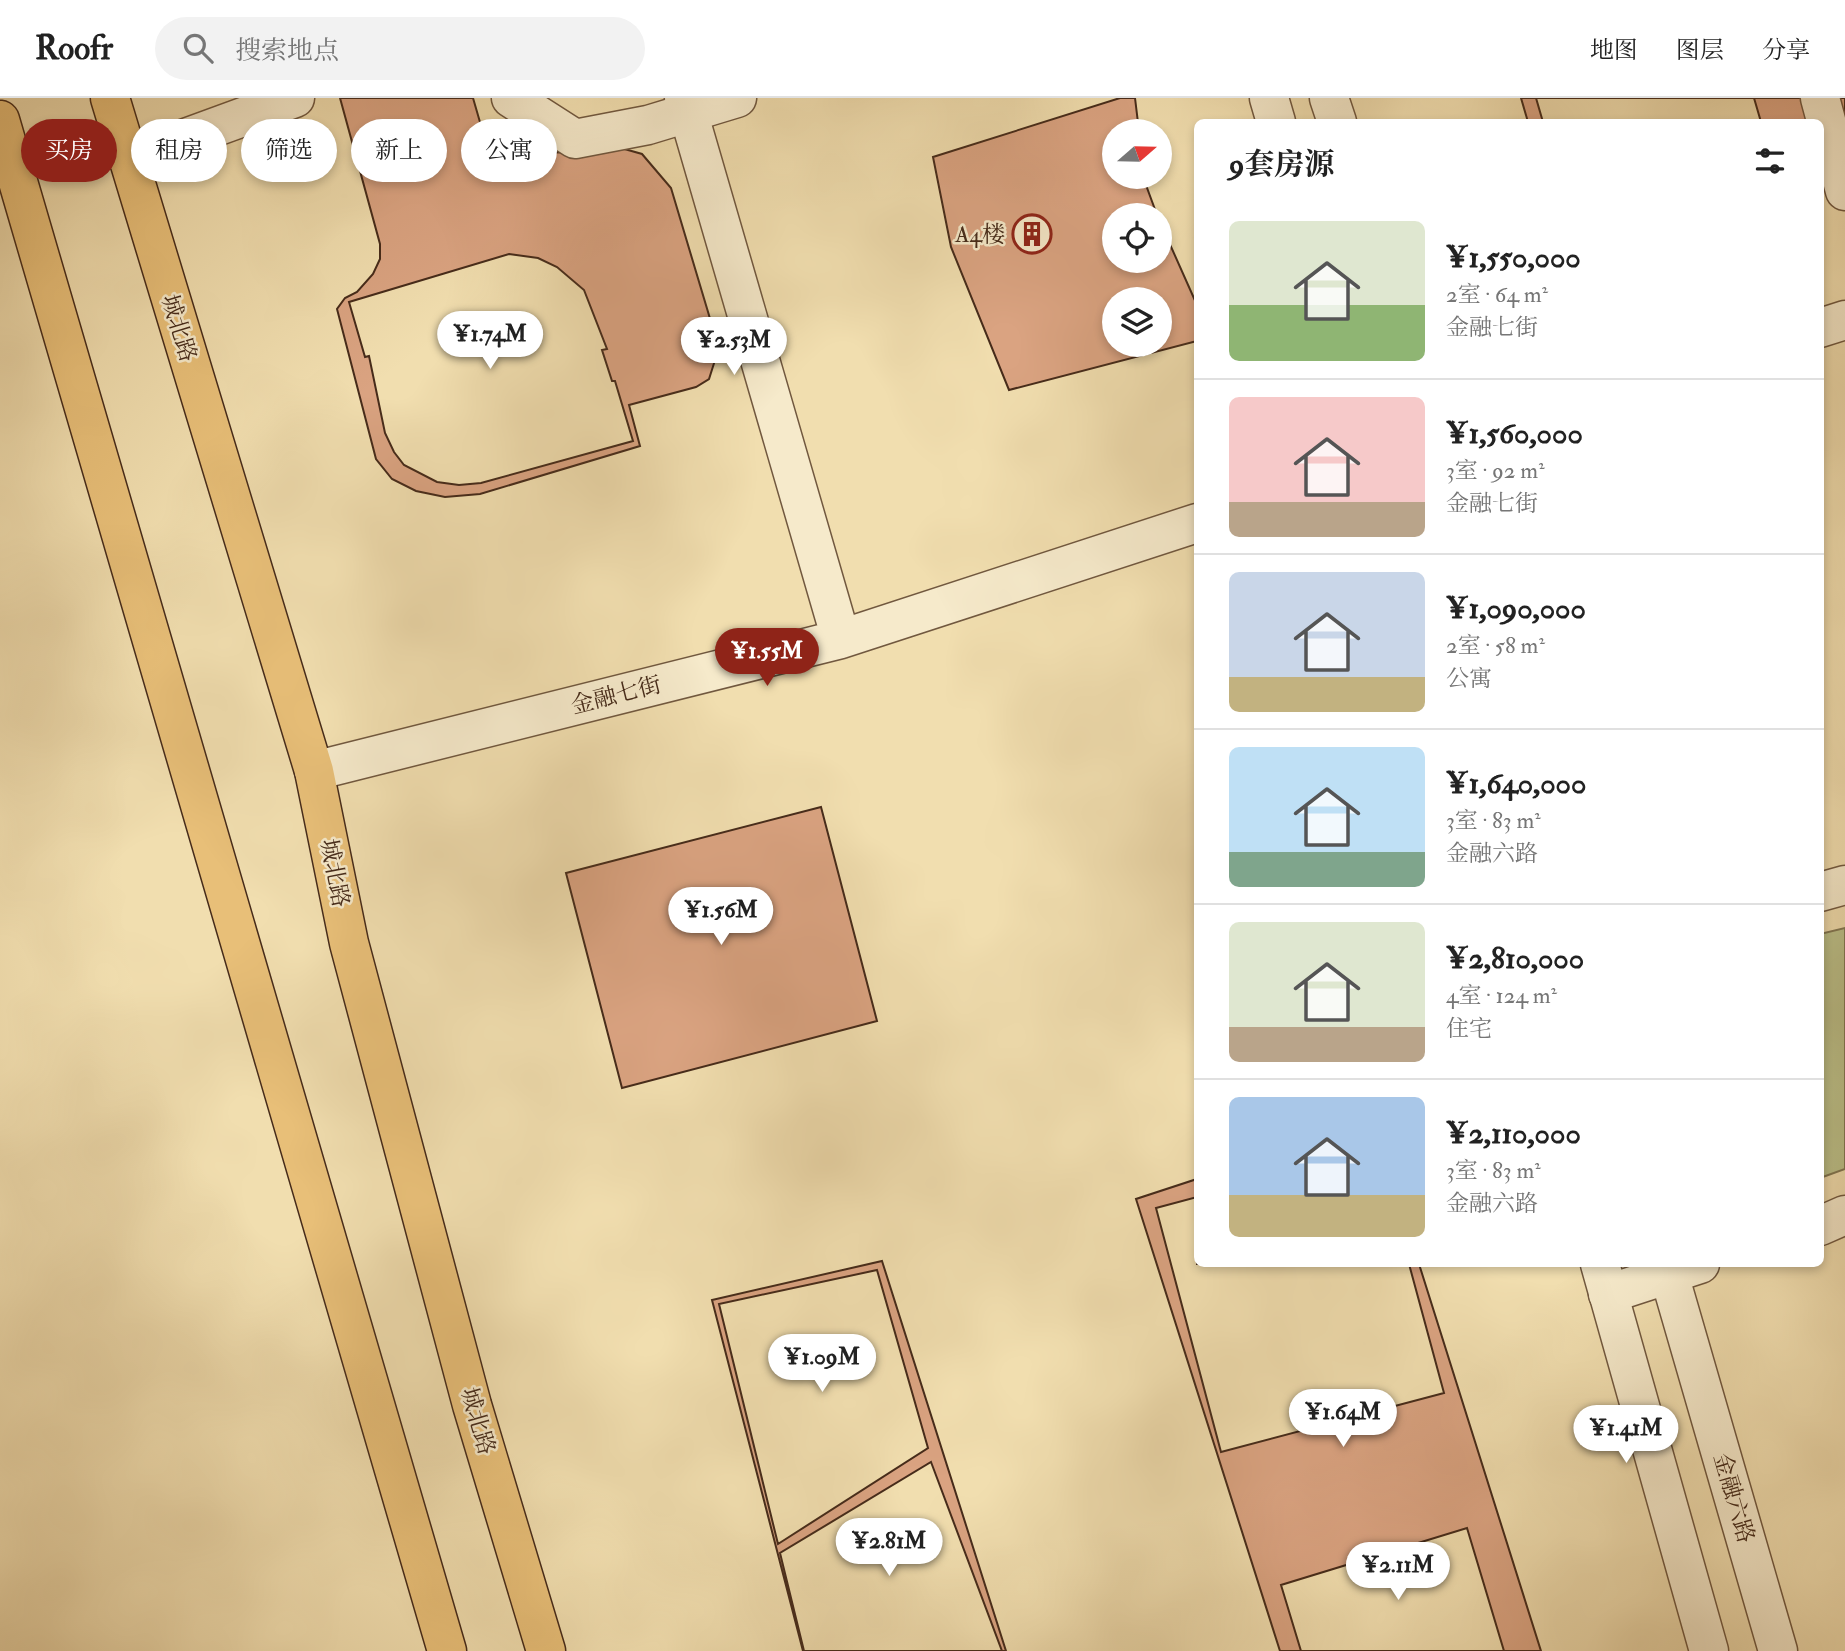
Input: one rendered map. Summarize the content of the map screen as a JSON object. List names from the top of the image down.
{
  "streets": {
    "main road": ["城北路"],
    "street": ["金融七街", "金融六路"]
  },
  "crossings": [
    ["城北路", "金融七街"]
  ],
  "places": {
    "building": ["A4楼"]
  },
  "north": "right",
  "page": {
    "header": "Roofr",
    "search": "搜索地点",
    "nav": ["地图", "图层", "分享"],
    "chip": [
      "买房",
      "租房",
      "筛选",
      "新上",
      "公寓"
    ],
    "heading": "9套房源",
    "list": [
      {
        "name": "¥1,550,000",
        "note": "2室 · 64 m² · 金融七街"
      },
      {
        "name": "¥1,560,000",
        "note": "3室 · 92 m² · 金融七街"
      },
      {
        "name": "¥1,090,000",
        "note": "2室 · 58 m² · 公寓"
      },
      {
        "name": "¥1,640,000",
        "note": "3室 · 83 m² · 金融六路"
      },
      {
        "name": "¥2,810,000",
        "note": "4室 · 124 m² · 住宅"
      },
      {
        "name": "¥2,110,000",
        "note": "3室 · 83 m² · 金融六路"
      }
    ],
    "price": [
      "¥1.74M",
      "¥2.53M",
      "¥1.55M",
      "¥1.56M",
      "¥1.09M",
      "¥1.64M",
      "¥1.41M",
      "¥2.81M",
      "¥2.11M"
    ]
  }
}
